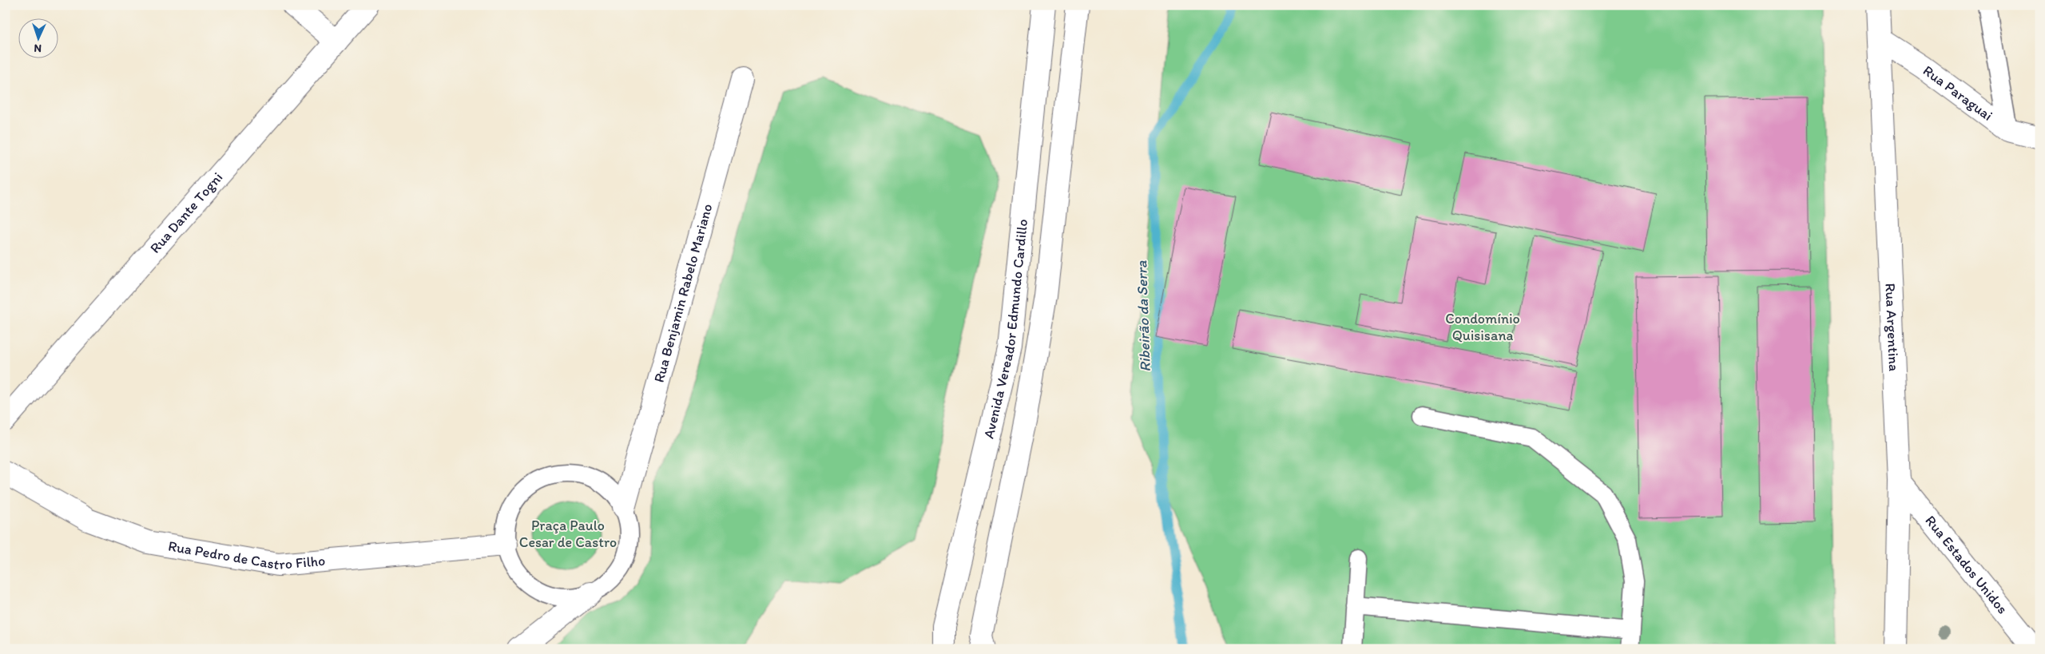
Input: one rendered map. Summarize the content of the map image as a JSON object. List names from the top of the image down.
{
  "streets": {
    "street": [
      "Rua Paraguai",
      "Rua Dante Togni",
      "Rua Benjamin Rabelo Mariano",
      "Rua Argentina",
      "Avenida Vereador Edmundo Cardillo",
      "Rua Pedro de Castro Filho",
      "Rua Estados Unidos"
    ]
  },
  "crossings": [
    ["Rua Paraguai", "Rua Argentina"],
    ["Rua Benjamin Rabelo Mariano", "Rua Pedro de Castro Filho"],
    ["Rua Argentina", "Rua Estados Unidos"]
  ],
  "water": ["Ribeirão da Serra"],
  "parks": ["Condomínio Quisisana", "Praça Paulo Cesar de Castro"],
  "north": "bottom"
}
